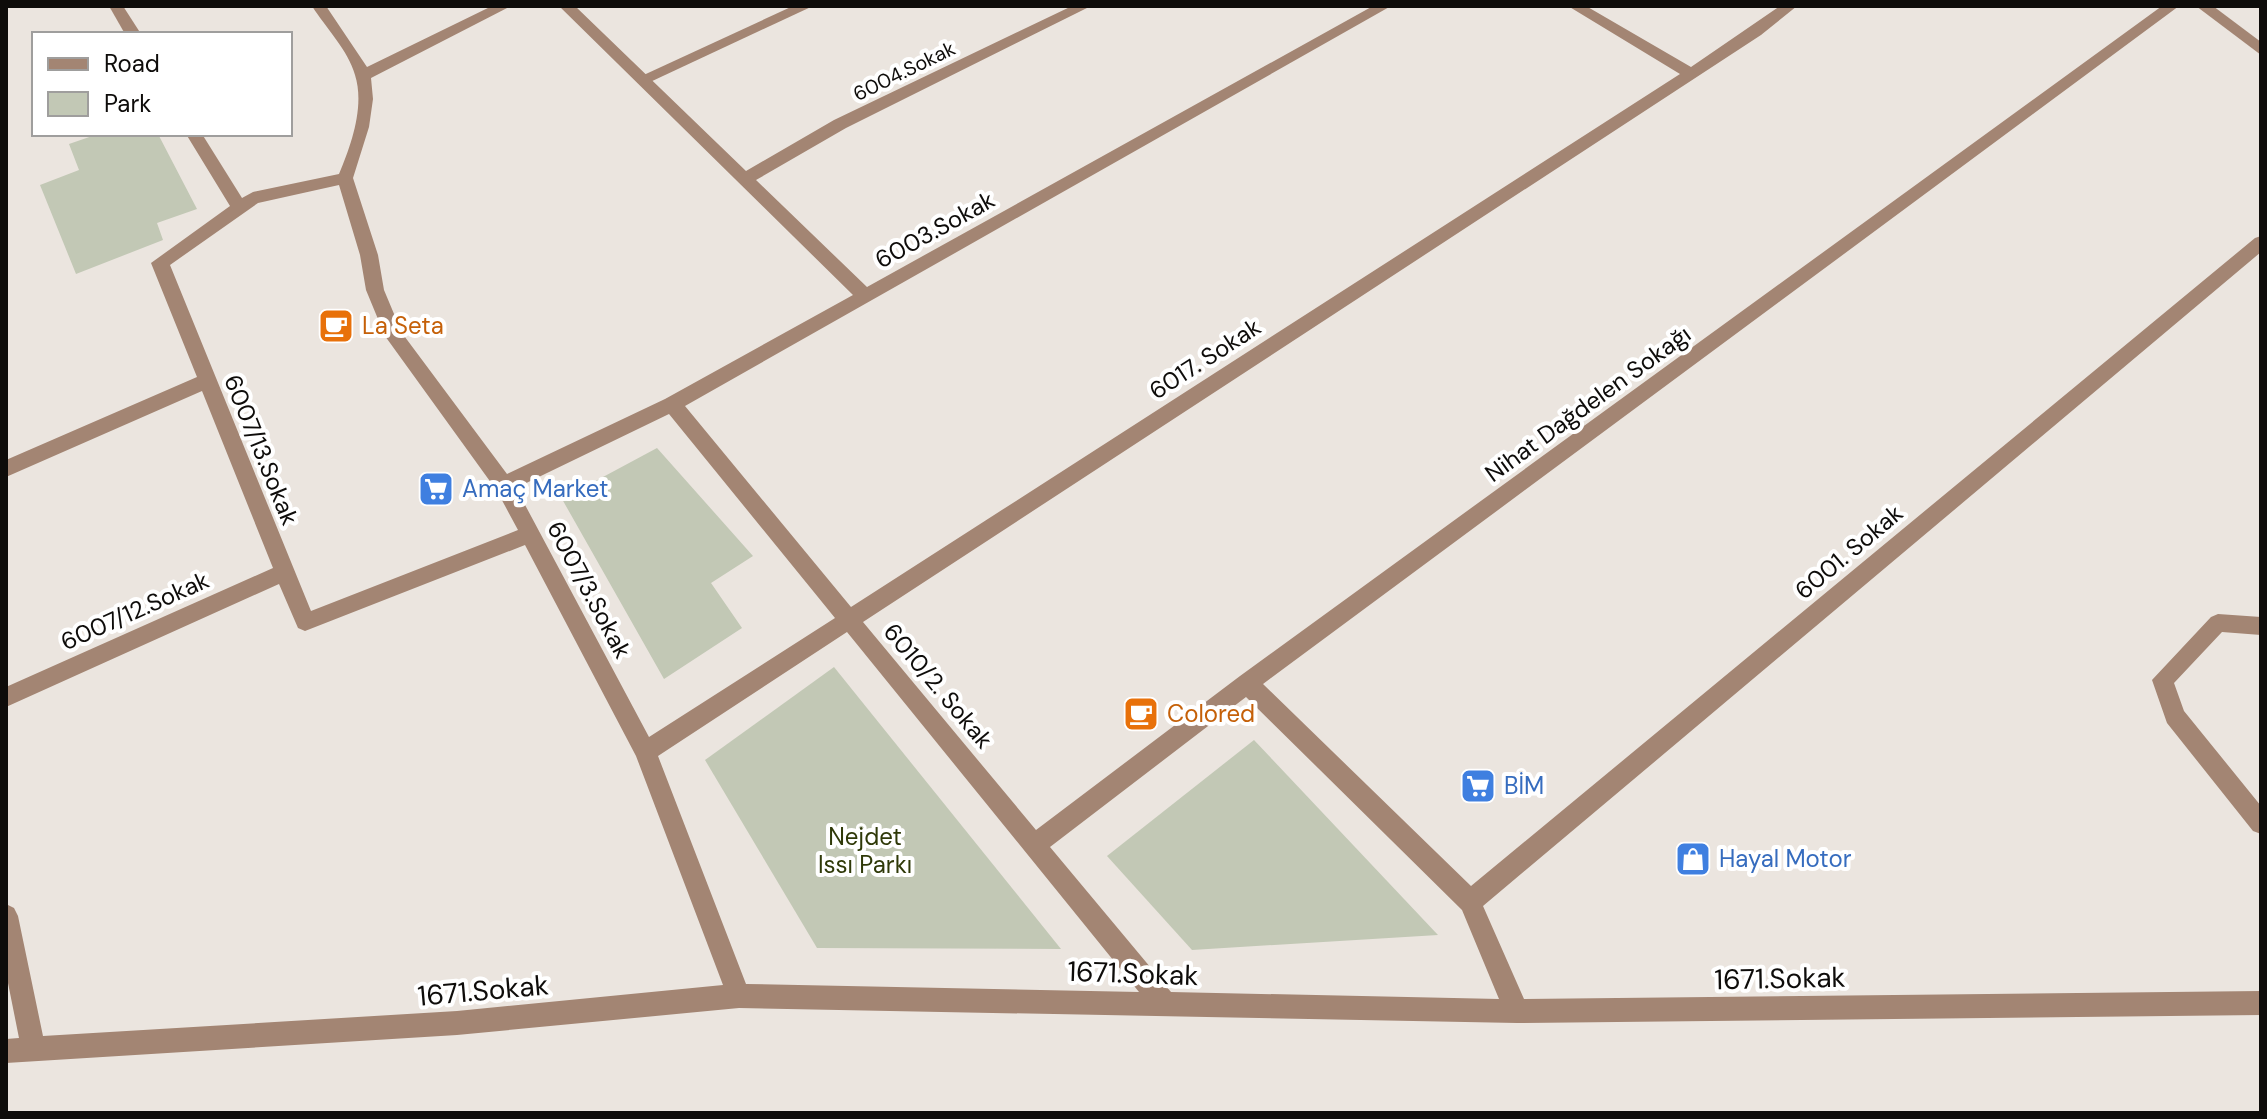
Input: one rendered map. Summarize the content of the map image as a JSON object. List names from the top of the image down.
{
  "streets": {
    "street": [
      "6004.Sokak",
      "6003.Sokak",
      "6017. Sokak",
      "Nihat Dağdelen Sokağı",
      "6007/13.Sokak",
      "6001. Sokak",
      "6007/3.Sokak",
      "6007/12.Sokak",
      "6010/2. Sokak",
      "1671.Sokak"
    ]
  },
  "crossings": [
    ["6003.Sokak", "6007/3.Sokak"],
    ["6003.Sokak", "6010/2. Sokak"],
    ["6017. Sokak", "6007/3.Sokak"],
    ["6017. Sokak", "6010/2. Sokak"],
    ["Nihat Dağdelen Sokağı", "6010/2. Sokak"],
    ["6007/13.Sokak", "6007/3.Sokak"],
    ["6007/13.Sokak", "6007/12.Sokak"],
    ["6007/3.Sokak", "1671.Sokak"],
    ["6010/2. Sokak", "1671.Sokak"]
  ],
  "parks": ["Nejdet Issı Parkı"],
  "places": {
    "cafe": ["La Seta", "Colored"],
    "supermarket": ["Amaç Market", "BİM"],
    "shop": ["Hayal Motor"]
  },
  "legend": ["Road", "Park"]
}
